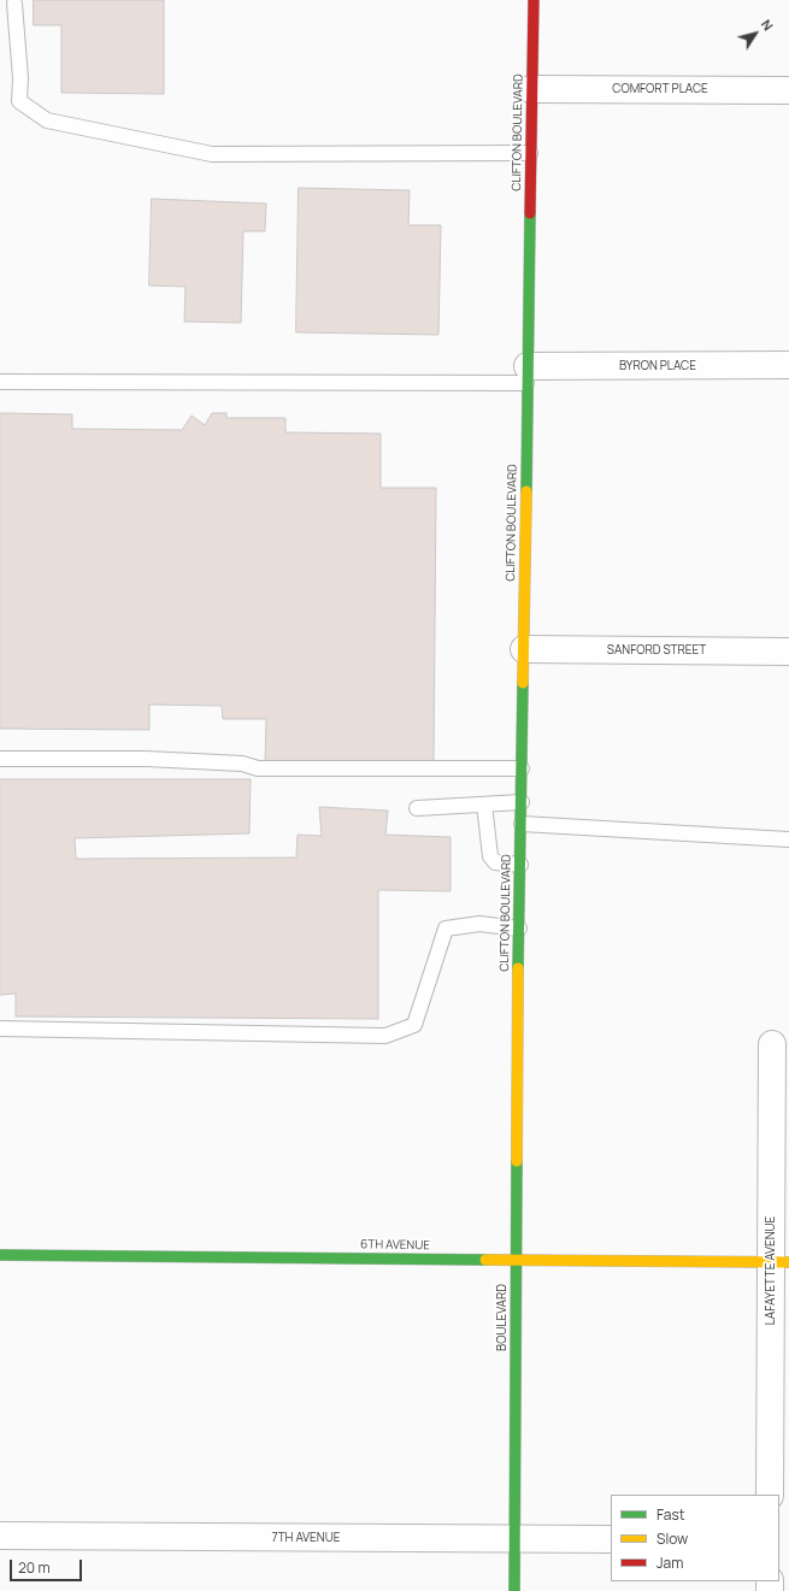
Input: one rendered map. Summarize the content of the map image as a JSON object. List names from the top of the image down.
{
  "streets": {
    "street": [
      "COMFORT PLACE",
      "CLIFTON BOULEVARD",
      "BYRON PLACE",
      "SANFORD STREET",
      "6TH AVENUE",
      "LAFAYETTE AVENUE",
      "BOULEVARD",
      "7TH AVENUE"
    ]
  },
  "crossings": [
    ["COMFORT PLACE", "CLIFTON BOULEVARD"],
    ["CLIFTON BOULEVARD", "BYRON PLACE"],
    ["CLIFTON BOULEVARD", "SANFORD STREET"],
    ["CLIFTON BOULEVARD", "BOULEVARD"],
    ["6TH AVENUE", "LAFAYETTE AVENUE"],
    ["6TH AVENUE", "BOULEVARD"],
    ["BOULEVARD", "7TH AVENUE"]
  ],
  "legend": ["Fast", "Slow", "Jam"],
  "scale_bar": "20 m",
  "north": "top right"
}
